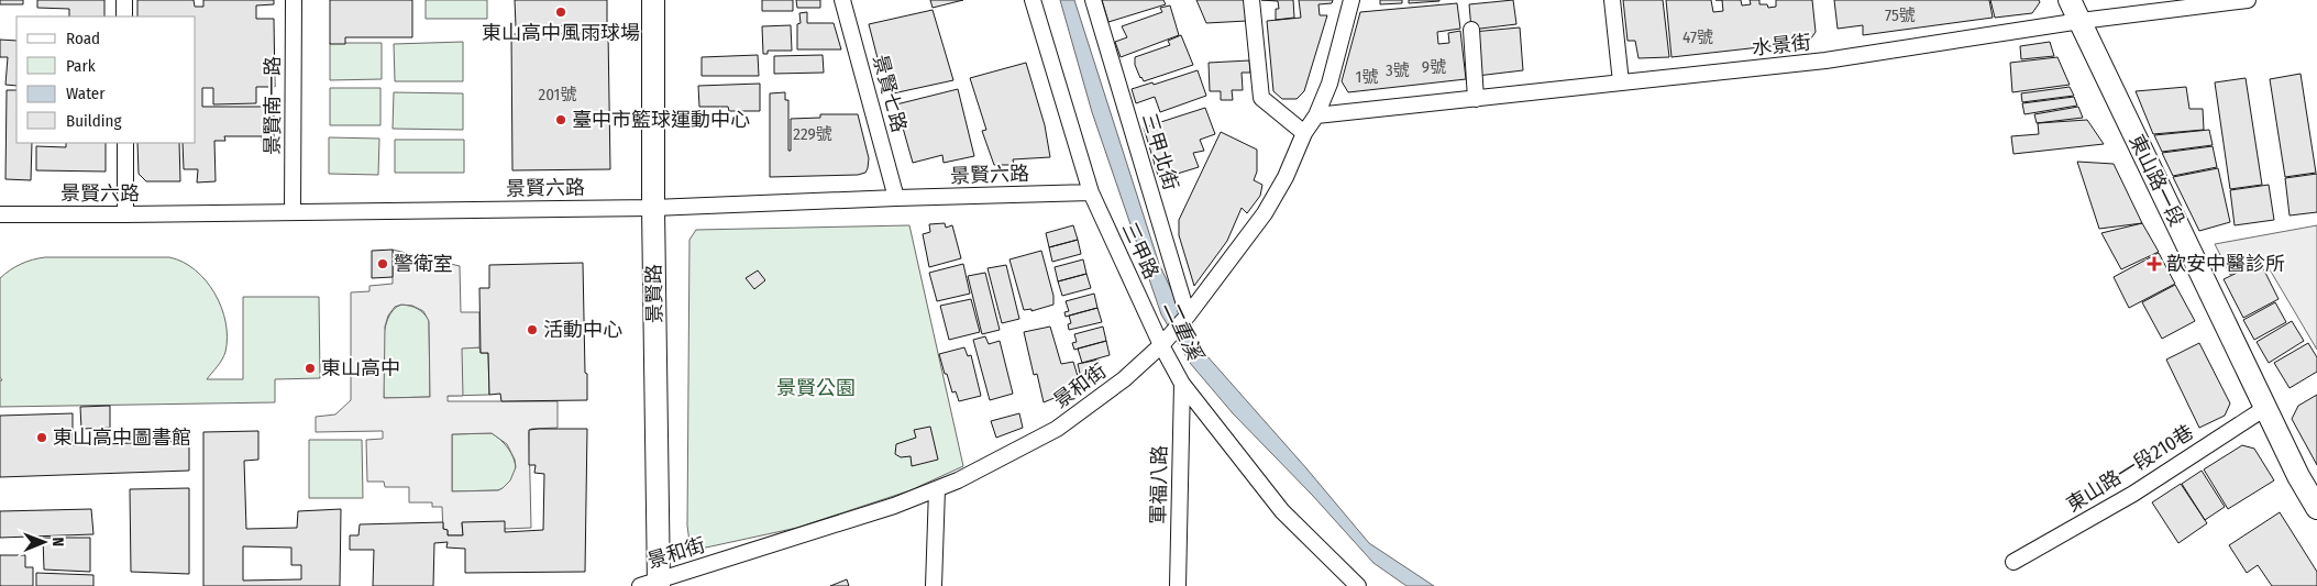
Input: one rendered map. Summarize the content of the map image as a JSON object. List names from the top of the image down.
{
  "streets": {
    "street": [
      "水景街",
      "景賢七路",
      "景賢南一路",
      "三甲北街",
      "景賢六路",
      "東山路一段",
      "三甲路",
      "景賢路",
      "景和街",
      "東山路一段210巷",
      "軍福八路"
    ]
  },
  "crossings": [
    ["水景街", "東山路一段"],
    ["水景街", "景和街"],
    ["景賢七路", "景賢六路"],
    ["景賢南一路", "景賢六路"],
    ["三甲北街", "景和街"],
    ["景賢六路", "三甲路"],
    ["景賢六路", "景賢路"],
    ["東山路一段", "東山路一段210巷"],
    ["三甲路", "景和街"],
    ["三甲路", "軍福八路"],
    ["景賢路", "景和街"]
  ],
  "water": ["二重溪"],
  "parks": ["景賢公園"],
  "places": {
    "other": [
      "東山高中風雨球場",
      "臺中市籃球運動中心",
      "警衛室",
      "活動中心",
      "東山高中",
      "東山高中圖書館"
    ],
    "health": ["歆安中醫診所"]
  },
  "house_numbers": [
    "75號",
    "47號",
    "9號",
    "3號",
    "1號",
    "201號",
    "229號"
  ],
  "legend": [
    "Road",
    "Park",
    "Water",
    "Building"
  ],
  "north": "right"
}
